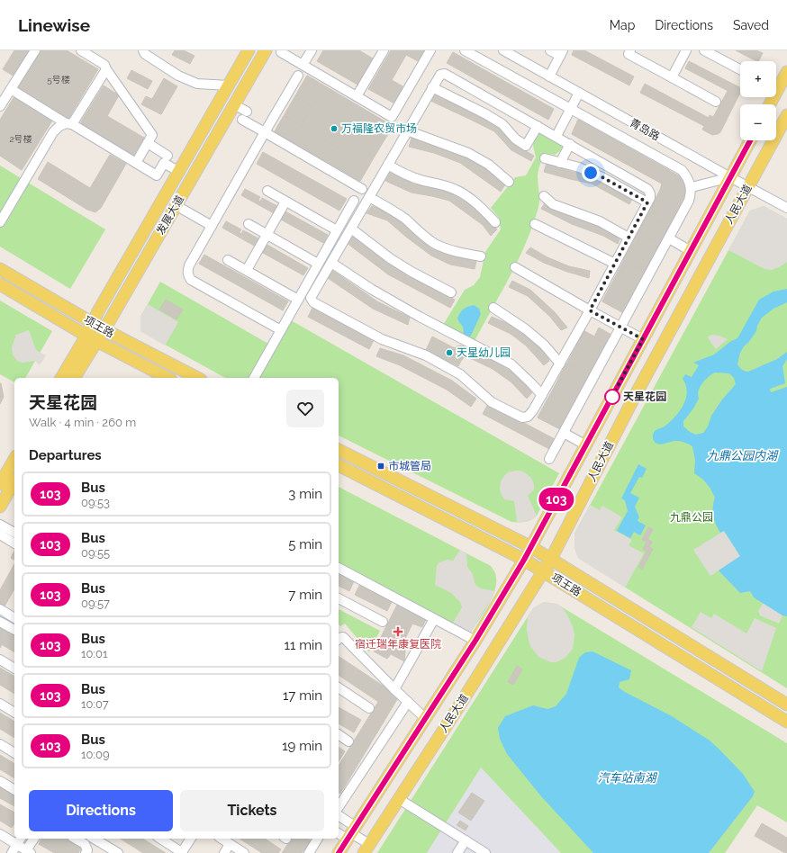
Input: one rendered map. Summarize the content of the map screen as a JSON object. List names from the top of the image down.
{
  "streets": {
    "main road": ["人民大道", "发展大道", "项王路"],
    "street": ["青岛路"]
  },
  "crossings": [
    ["青岛路", "人民大道"],
    ["人民大道", "项王路"],
    ["发展大道", "项王路"]
  ],
  "water": ["九鼎公园内湖", "汽车站南湖"],
  "parks": ["九鼎公园"],
  "places": {
    "other": ["万福隆农贸市场", "天星幼儿园", "天星花园"],
    "transit": ["市城管局"],
    "health": ["宿迁瑞年康复医院"]
  },
  "lines": ["bus line 103"],
  "house_numbers": ["5号楼", "2号楼"],
  "page": {
    "header": "Linewise",
    "nav": ["Map", "Directions", "Saved"],
    "on_map": "103",
    "map_buttons": ["+", "−"],
    "heading": [
      ["天星花园", "Walk · 4 min · 260 m"],
      "Departures"
    ],
    "list": [
      {
        "mark": "103",
        "name": "Bus",
        "note": "09:53",
        "value": "3 min"
      },
      {
        "mark": "103",
        "name": "Bus",
        "note": "09:55",
        "value": "5 min"
      },
      {
        "mark": "103",
        "name": "Bus",
        "note": "09:57",
        "value": "7 min"
      },
      {
        "mark": "103",
        "name": "Bus",
        "note": "10:01",
        "value": "11 min"
      },
      {
        "mark": "103",
        "name": "Bus",
        "note": "10:07",
        "value": "17 min"
      },
      {
        "mark": "103",
        "name": "Bus",
        "note": "10:09",
        "value": "19 min"
      }
    ],
    "buttons": ["Directions", "Tickets"]
  }
}
